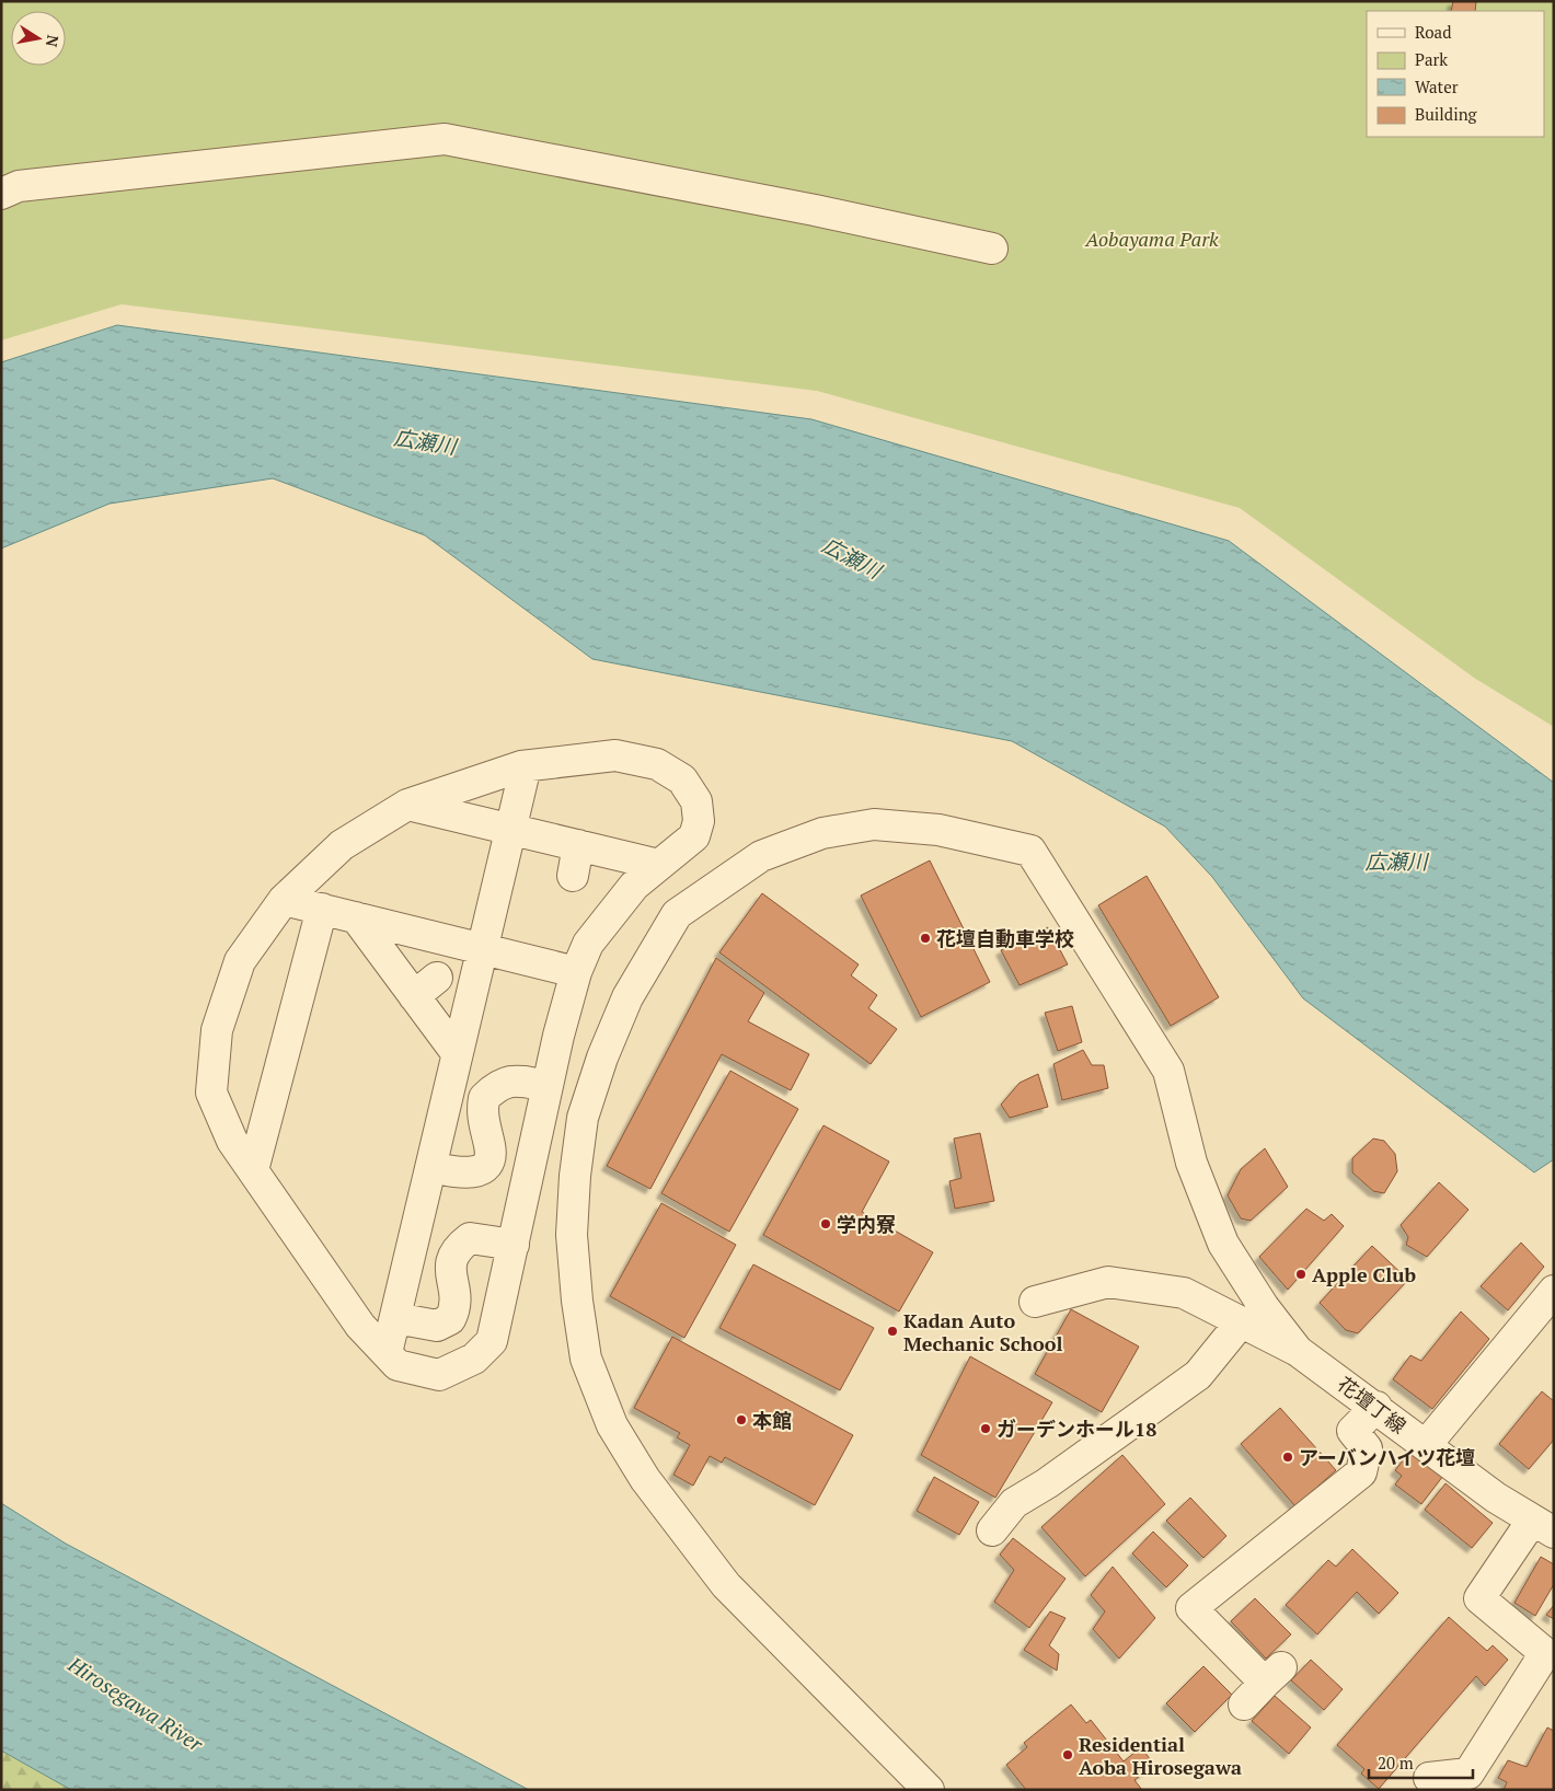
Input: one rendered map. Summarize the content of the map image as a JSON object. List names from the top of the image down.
{
  "streets": {
    "street": ["花壇丁線"]
  },
  "water": ["広瀬川", "Hirosegawa River"],
  "parks": ["Aobayama Park"],
  "places": [
    "花壇自動車学校",
    "学内寮",
    "Apple Club",
    "Kadan Auto Mechanic School",
    "本館",
    "ガーデンホール18",
    "アーバンハイツ花壇",
    "Residential Aoba Hirosegawa"
  ],
  "legend": [
    "Road",
    "Park",
    "Water",
    "Building"
  ],
  "scale_bar": "20 m",
  "north": "right"
}
